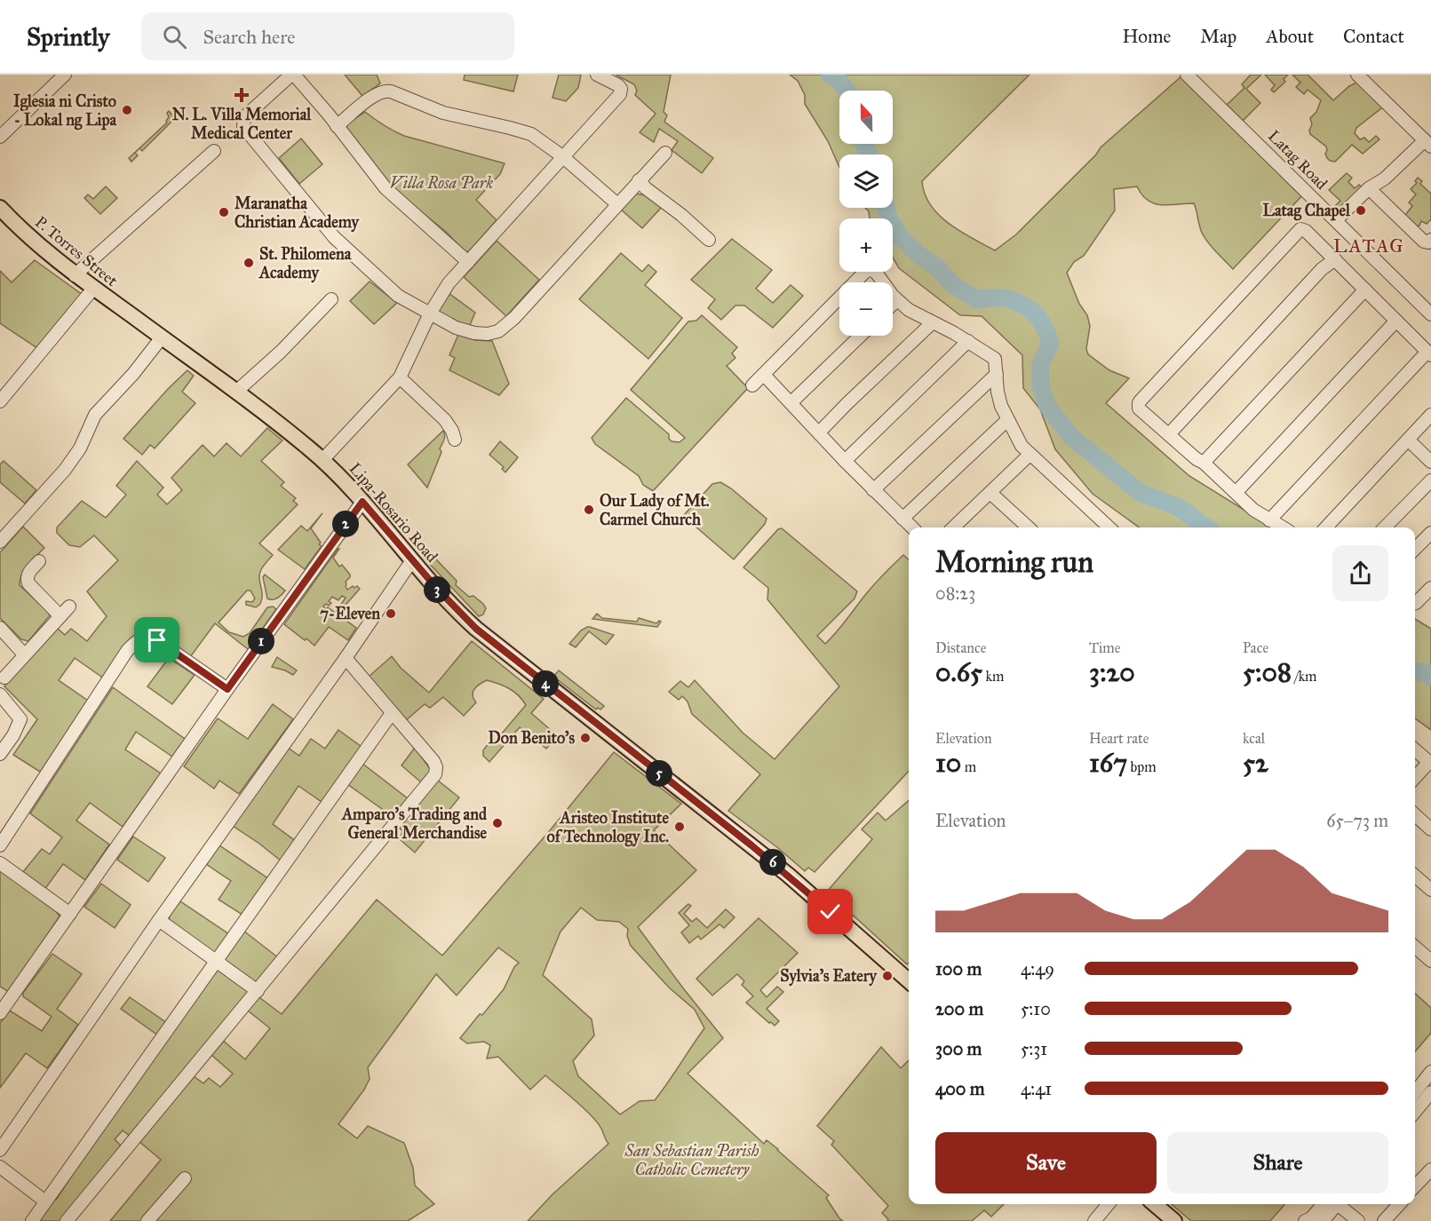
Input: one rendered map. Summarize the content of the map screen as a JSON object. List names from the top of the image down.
{
  "streets": {
    "main road": ["P. Torres Street", "Lipa-Rosario Road"],
    "street": ["Latag Road"]
  },
  "crossings": [
    ["P. Torres Street", "Lipa-Rosario Road"]
  ],
  "districts": ["LATAG"],
  "parks": ["Villa Rosa Park", "San Sebastian Parish Catholic Cemetery"],
  "places": {
    "health": ["N. L. Villa Memorial Medical Center"],
    "other": [
      "Iglesia ni Cristo - Lokal ng Lipa",
      "Latag Chapel",
      "Maranatha Christian Academy",
      "St. Philomena Academy",
      "Our Lady of Mt. Carmel Church",
      "7-Eleven",
      "Don Benito's",
      "Amparo's Trading and General Merchandise",
      "Aristeo Institute of Technology Inc.",
      "Sylvia's Eatery"
    ]
  },
  "north": "top",
  "page": {
    "header": "Sprintly",
    "search": "Search here",
    "nav": [
      "Home",
      "Map",
      "About",
      "Contact"
    ],
    "map_buttons": ["+", "−"],
    "pins": [
      "2",
      "3",
      "1",
      "4",
      "5",
      "6"
    ],
    "heading": ["Morning run", "08:23"],
    "stats": [
      ["Distance", "0.65 km"],
      ["Time", "3:20"],
      ["Pace", "5:08 /km"],
      ["Elevation", "10 m"],
      ["Heart rate", "167 bpm"],
      ["kcal", "52"]
    ],
    "chart": ["Elevation", "65–73 m"],
    "list": [
      {
        "name": "100 m",
        "note": "4:49"
      },
      {
        "name": "200 m",
        "note": "5:10"
      },
      {
        "name": "300 m",
        "note": "5:31"
      },
      {
        "name": "400 m",
        "note": "4:41"
      }
    ],
    "buttons": ["Save", "Share"]
  }
}
